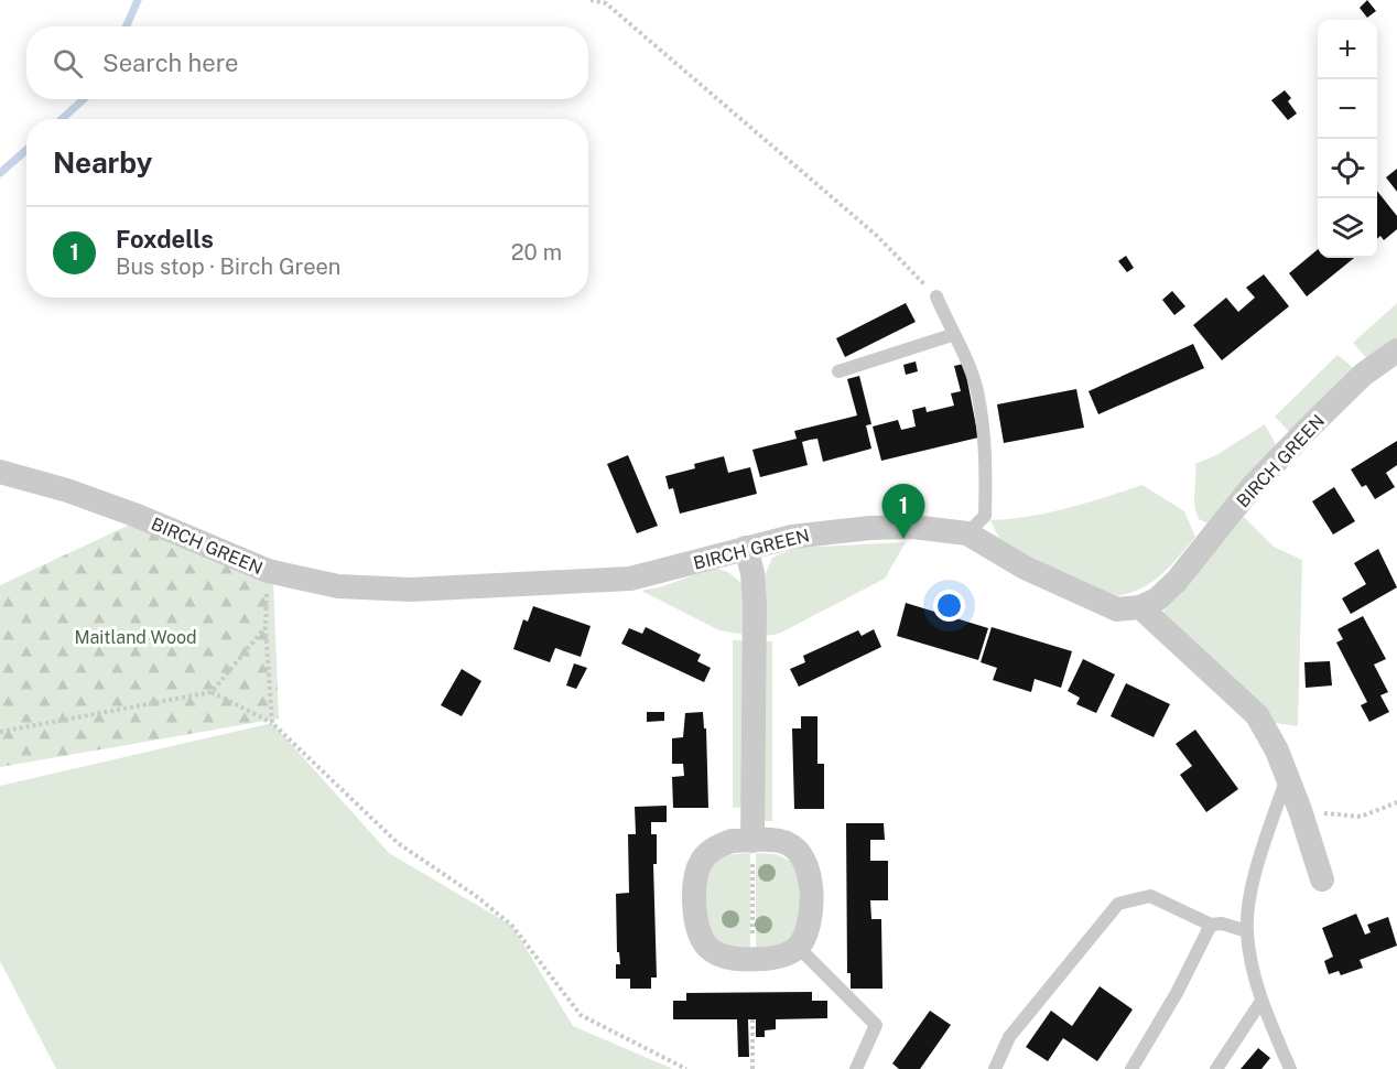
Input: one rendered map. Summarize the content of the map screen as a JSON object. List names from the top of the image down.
{
  "streets": {
    "street": ["BIRCH GREEN"]
  },
  "parks": ["Maitland Wood"],
  "page": {
    "map_buttons": ["+", "−"],
    "search": "Search here",
    "heading": "Nearby",
    "list": [
      {
        "mark": "1",
        "name": "Foxdells",
        "note": "Bus stop · Birch Green",
        "value": "20 m"
      }
    ],
    "pins": "1"
  }
}
